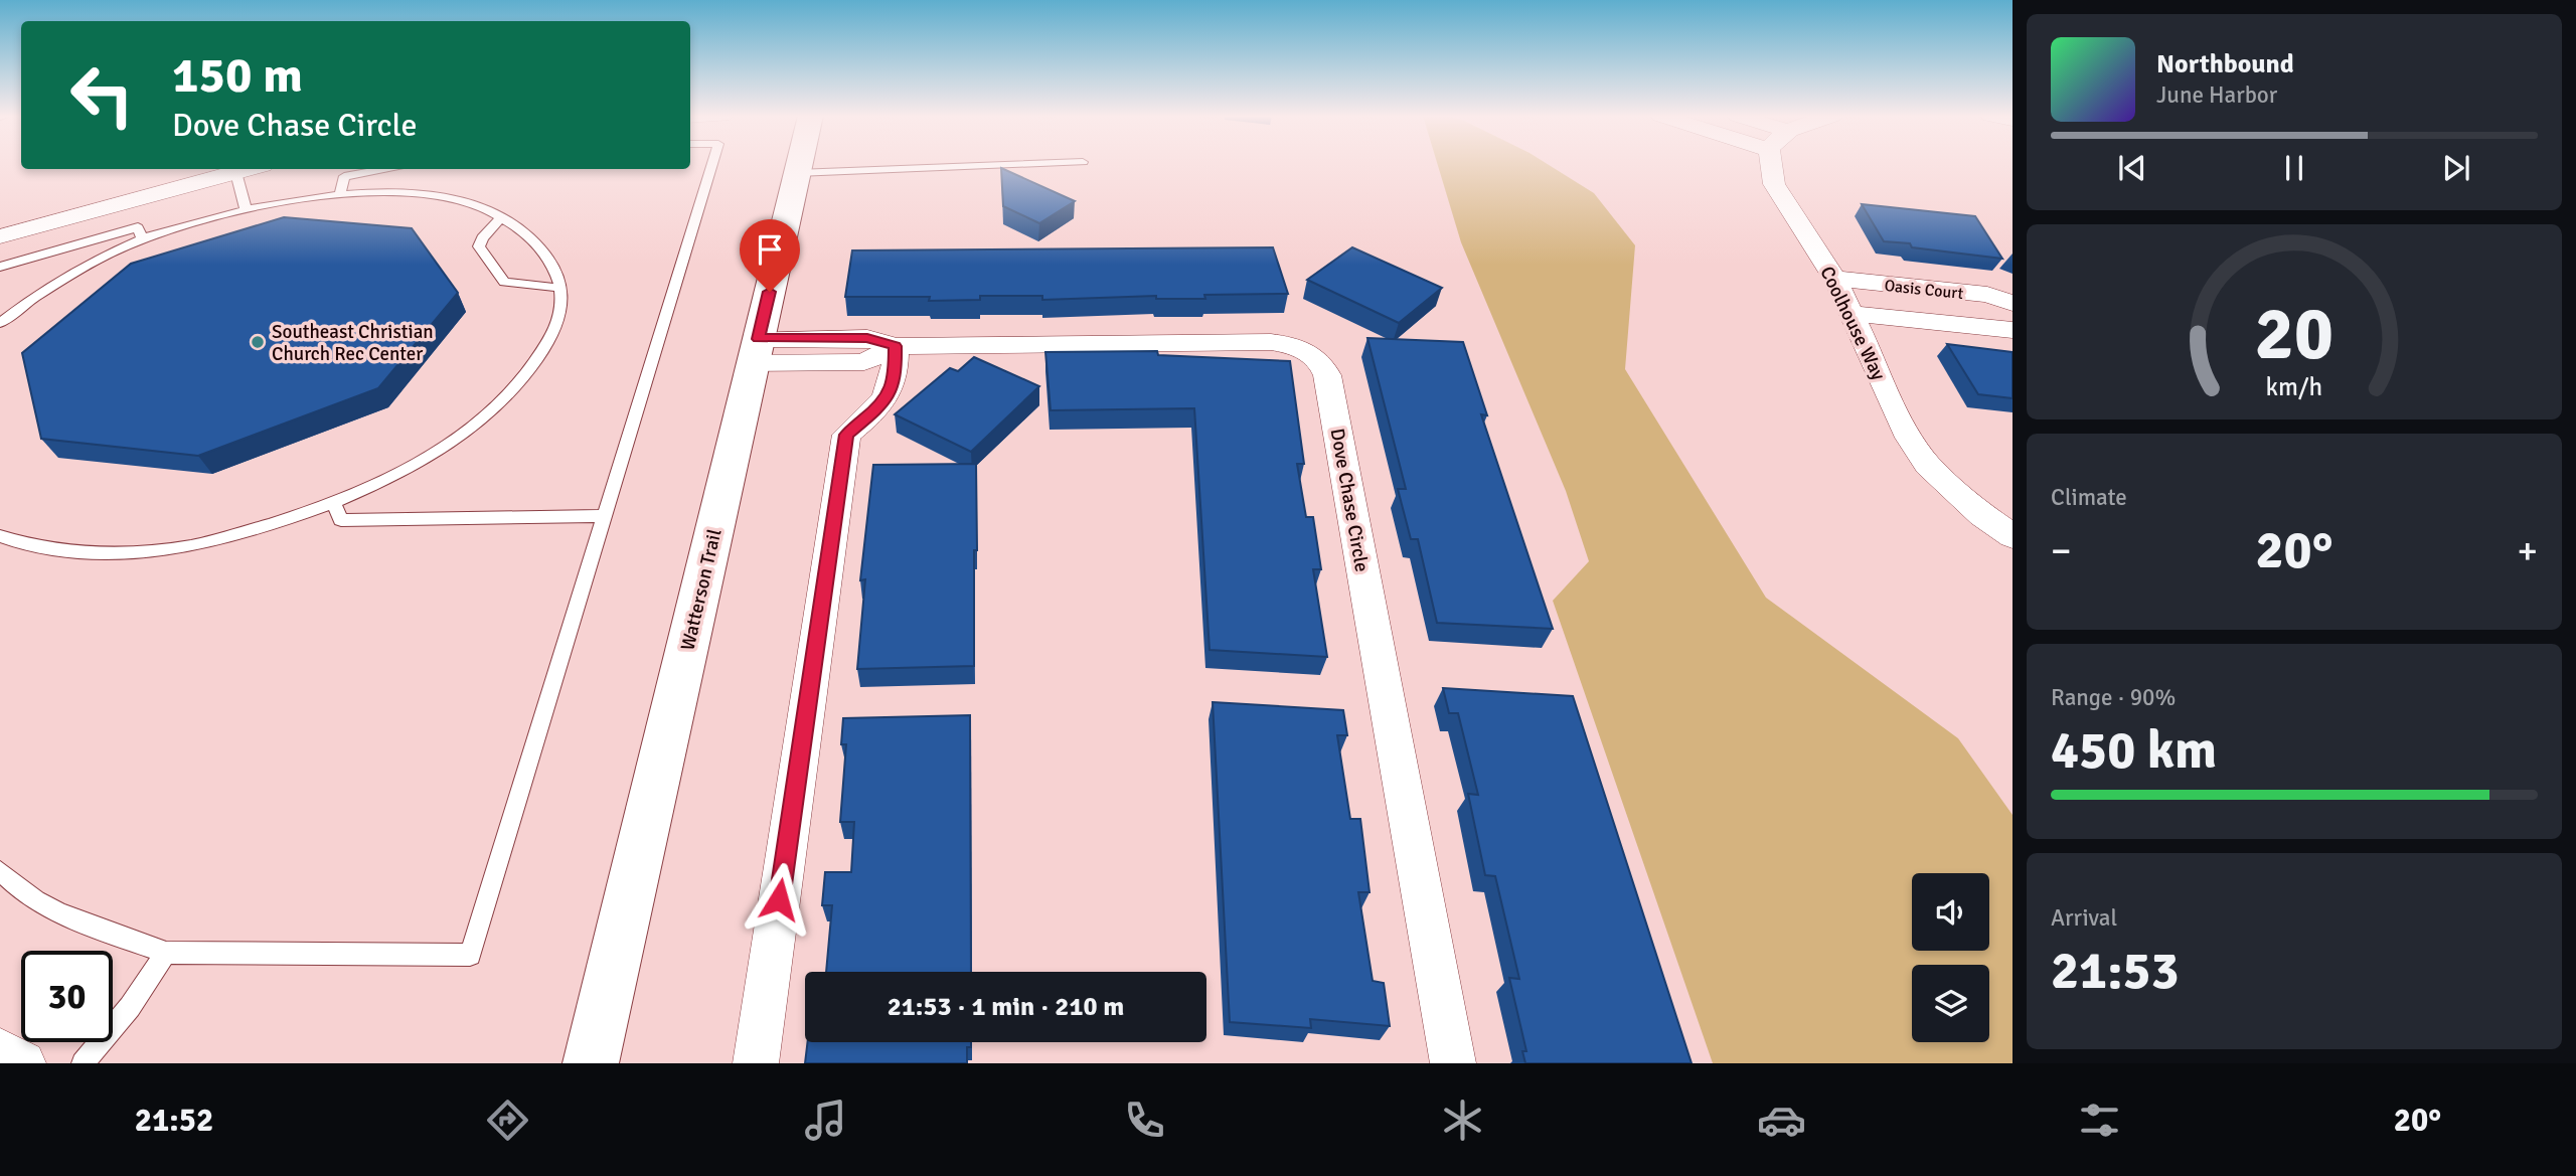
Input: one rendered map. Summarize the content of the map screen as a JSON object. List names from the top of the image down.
{
  "streets": {
    "main road": ["Watterson Trail"],
    "street": ["Oasis Court", "Coolhouse Way", "Dove Chase Circle"]
  },
  "crossings": [
    ["Oasis Court", "Coolhouse Way"],
    ["Dove Chase Circle", "Watterson Trail"]
  ],
  "places": ["Southeast Christian Church Rec Center"],
  "page": {
    "turn": ["150 m", "Dove Chase Circle"],
    "song": ["Northbound", "June Harbor"],
    "tile": [
      "Climate",
      ["Range · 90%", "450 km"],
      ["Arrival", "21:53"]
    ],
    "heat": ["−", "20°", "+"],
    "limit": "30",
    "trip": "21:53 · 1 min · 210 m",
    "tabs": ["21:52", "20°"],
    "gauge": ["20", "km/h"]
  }
}
